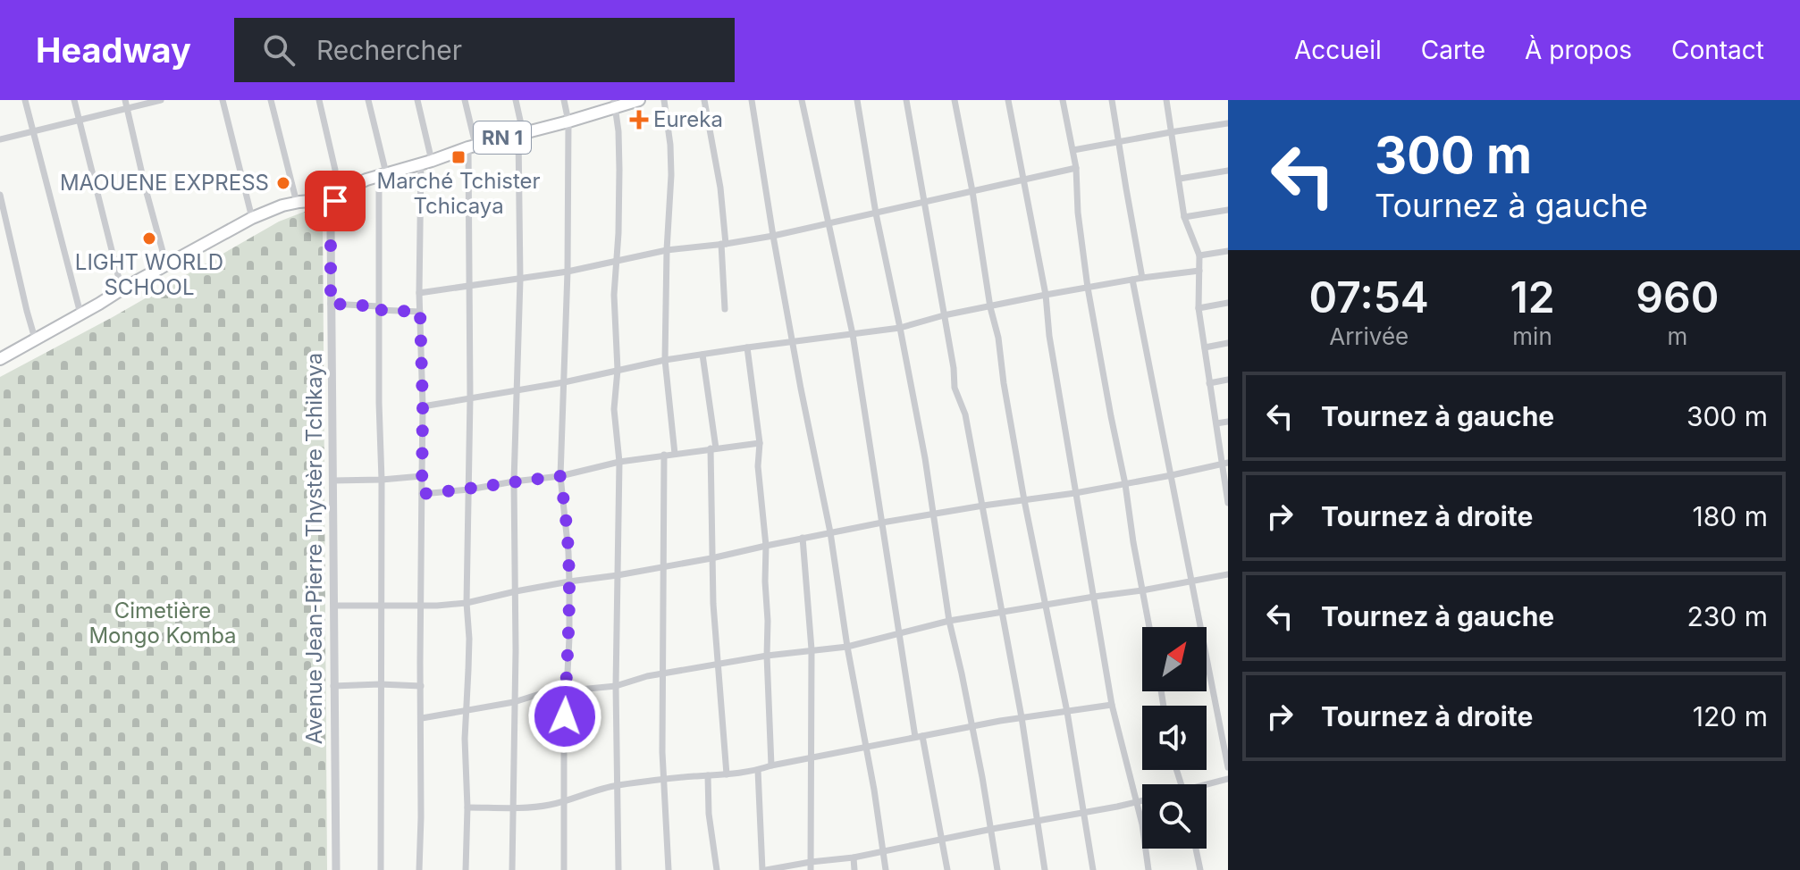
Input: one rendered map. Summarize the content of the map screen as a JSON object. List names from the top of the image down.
{
  "streets": {
    "highway": ["RN 1"],
    "street": ["Avenue Jean-Pierre Thystère Tchikaya"]
  },
  "crossings": [
    ["RN 1", "Avenue Jean-Pierre Thystère Tchikaya"]
  ],
  "parks": ["Cimetière Mongo Komba"],
  "places": {
    "health": ["Eureka"],
    "transit": ["Marché Tchister Tchicaya"],
    "other": ["MAOUENE EXPRESS", "LIGHT WORLD SCHOOL"]
  },
  "north": "top right",
  "page": {
    "header": "Headway",
    "search": "Rechercher",
    "nav": [
      "Accueil",
      "Carte",
      "À propos",
      "Contact"
    ],
    "turn": ["300 m", "Tournez à gauche"],
    "eta": [
      "07:54",
      "Arrivée",
      "12",
      "min",
      "960",
      "m"
    ],
    "list": [
      {
        "name": "Tournez à gauche",
        "value": "300 m"
      },
      {
        "name": "Tournez à droite",
        "value": "180 m"
      },
      {
        "name": "Tournez à gauche",
        "value": "230 m"
      },
      {
        "name": "Tournez à droite",
        "value": "120 m"
      }
    ]
  }
}
